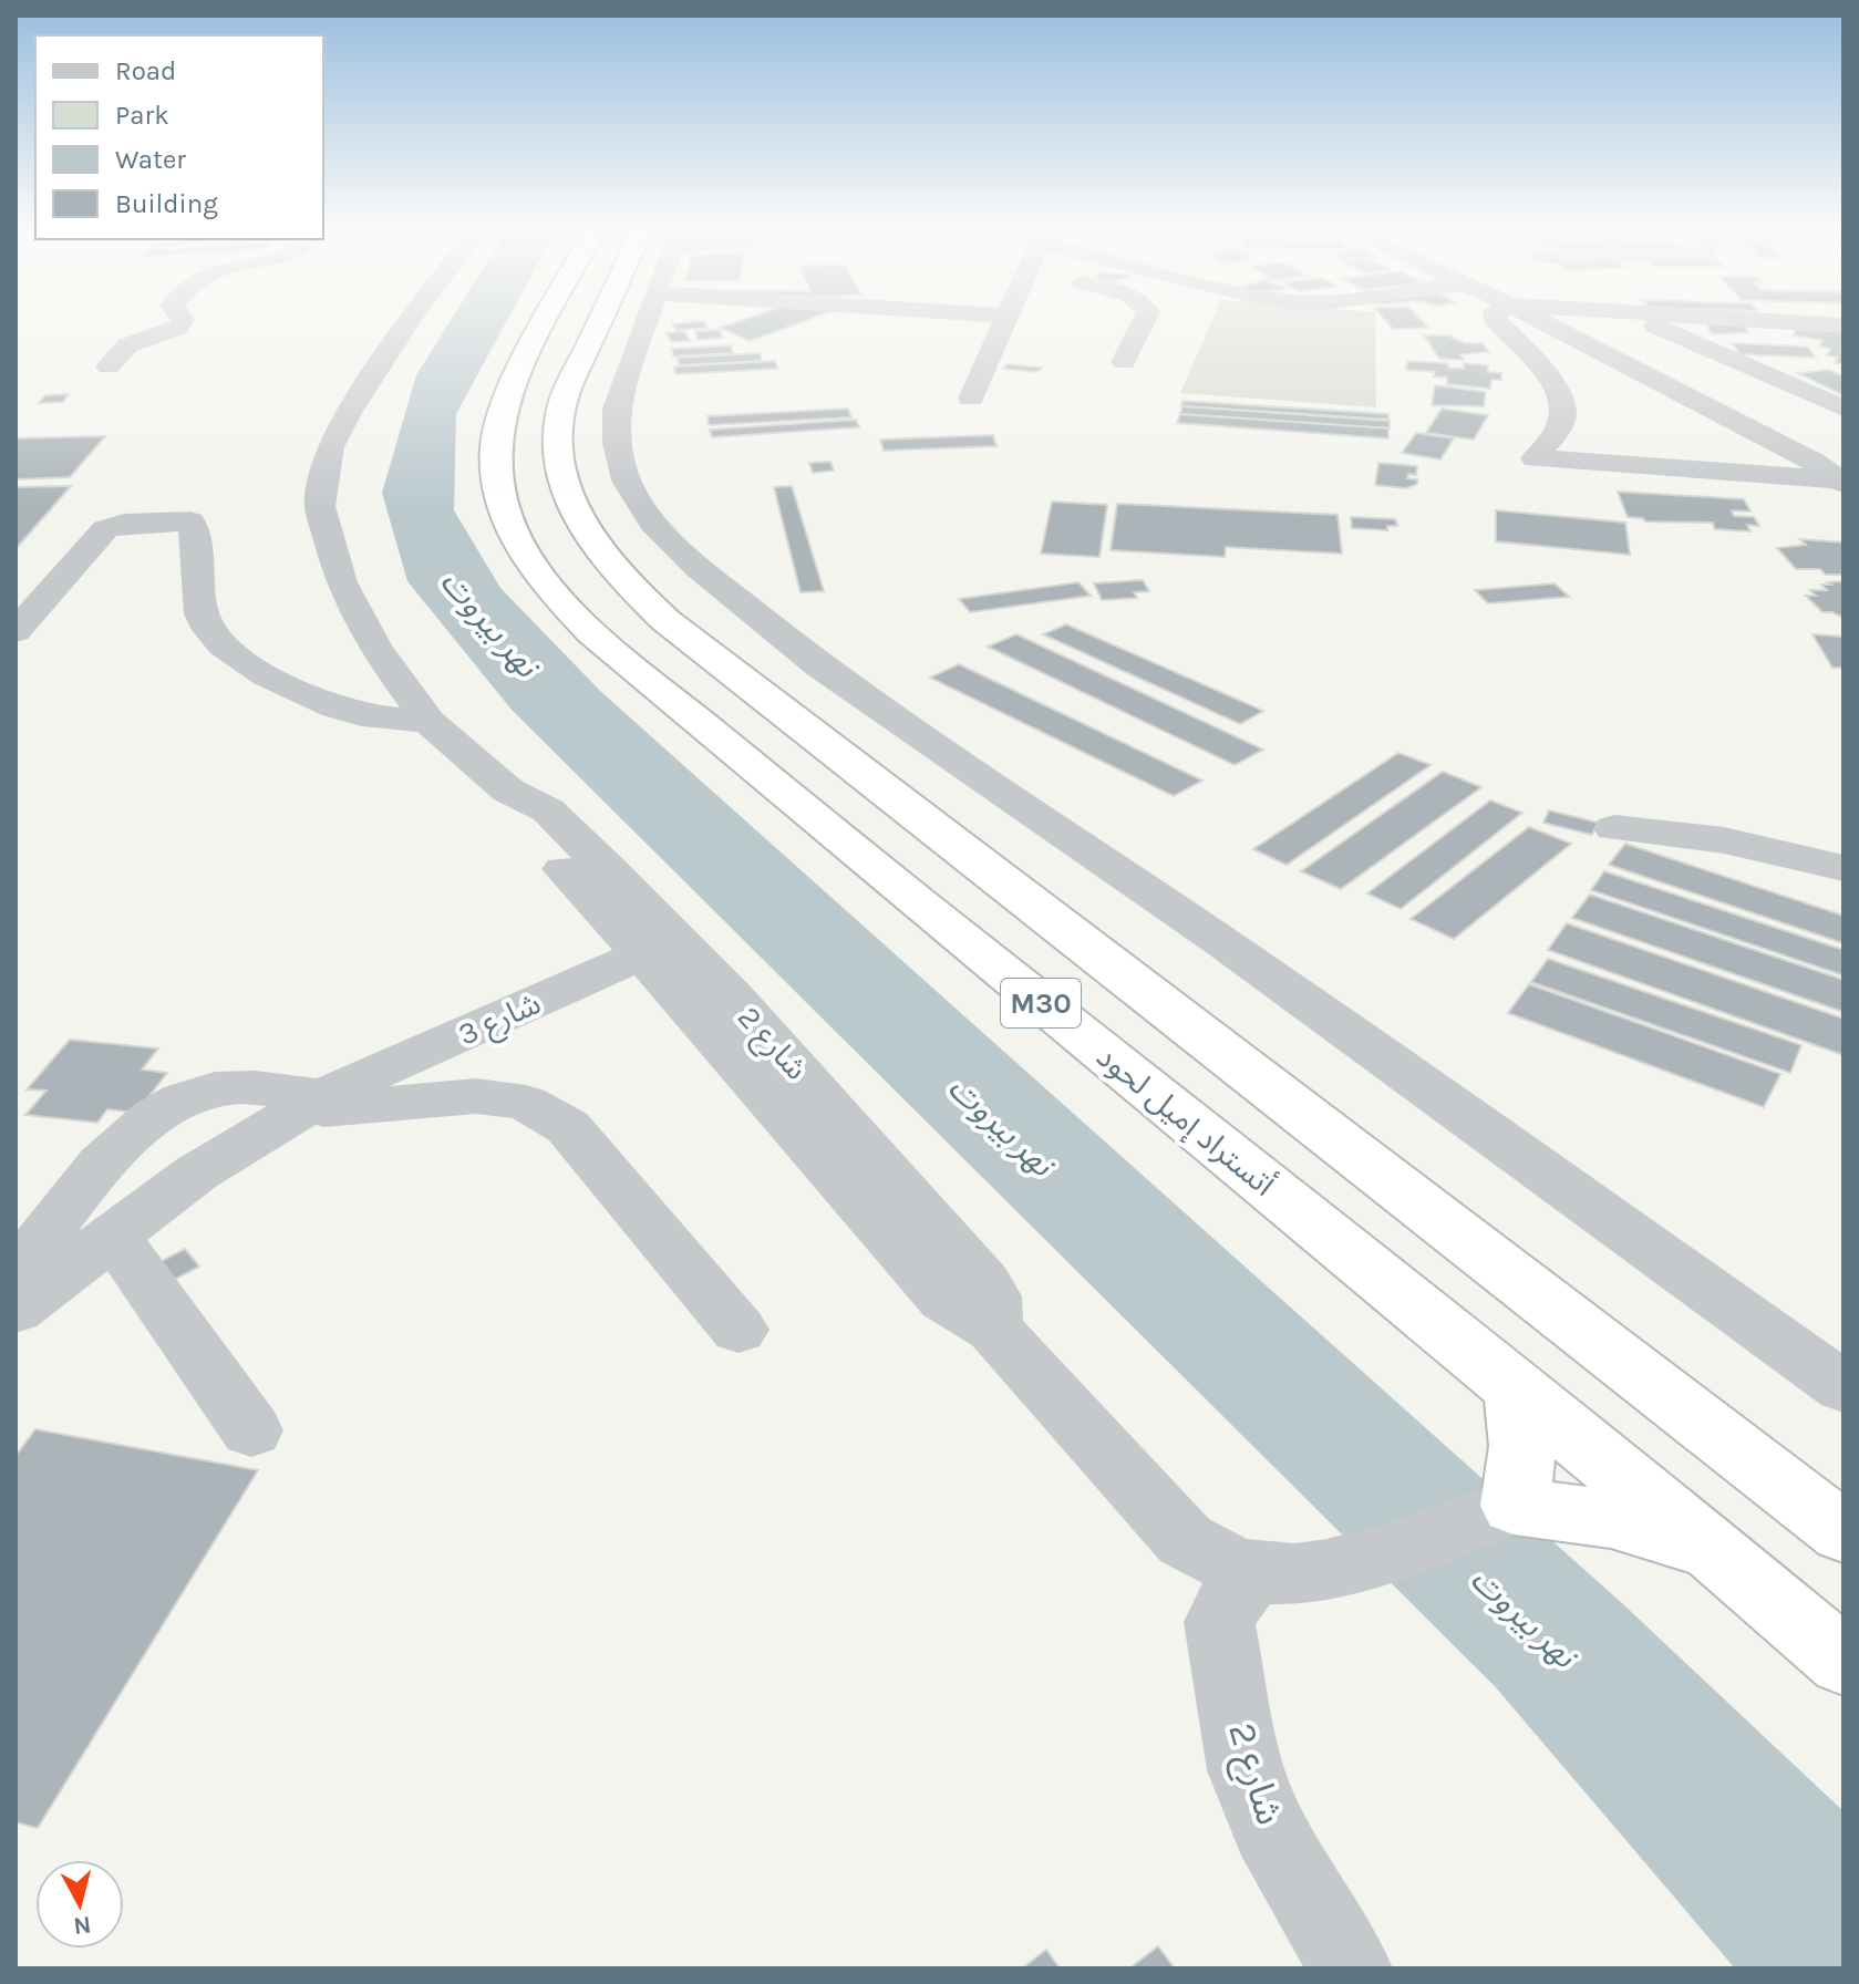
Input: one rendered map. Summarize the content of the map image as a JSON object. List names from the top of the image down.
{
  "streets": {
    "highway": ["M30", "أتستراد إميل لحود"],
    "street": ["شارع 3", "شارع 2"]
  },
  "crossings": [
    ["شارع 3", "شارع 2"]
  ],
  "water": ["نهر بيروت"],
  "legend": [
    "Road",
    "Park",
    "Water",
    "Building"
  ],
  "north": "bottom"
}
